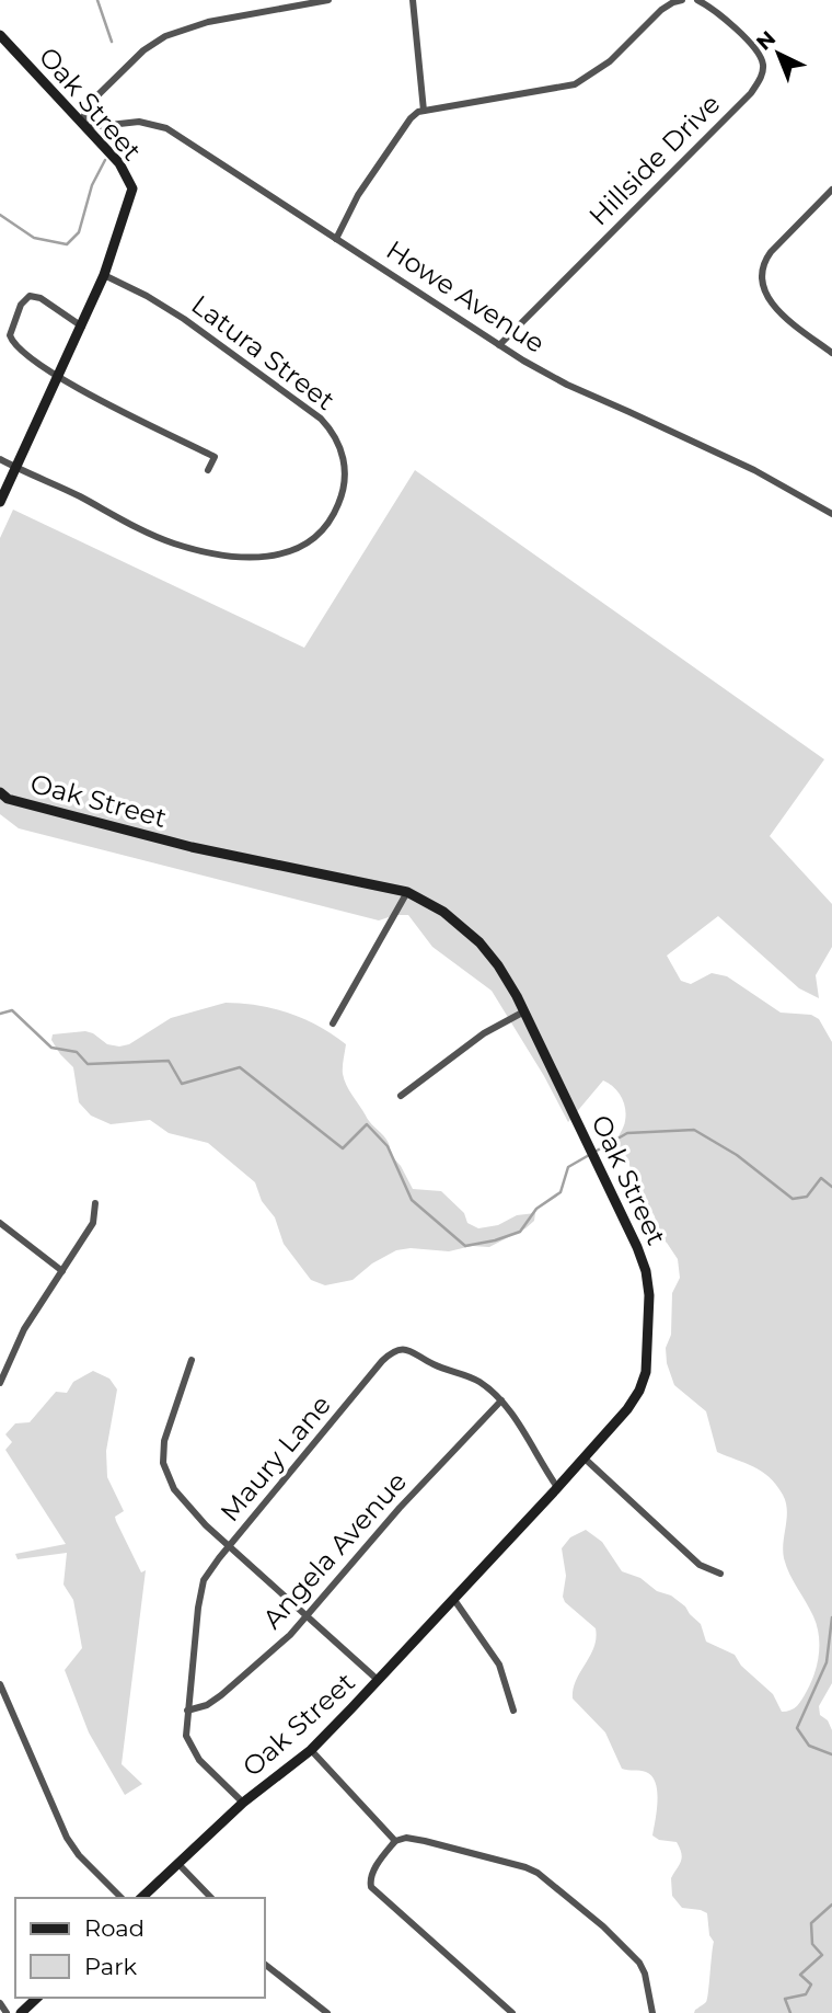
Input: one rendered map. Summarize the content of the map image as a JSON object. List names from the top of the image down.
{
  "streets": {
    "street": [
      "Oak Street",
      "Hillside Drive",
      "Howe Avenue",
      "Latura Street",
      "Maury Lane",
      "Angela Avenue"
    ]
  },
  "crossings": [
    ["Oak Street", "Howe Avenue"],
    ["Oak Street", "Latura Street"],
    ["Oak Street", "Maury Lane"],
    ["Hillside Drive", "Howe Avenue"],
    ["Maury Lane", "Angela Avenue"]
  ],
  "legend": ["Road", "Park"],
  "north": "top left"
}
